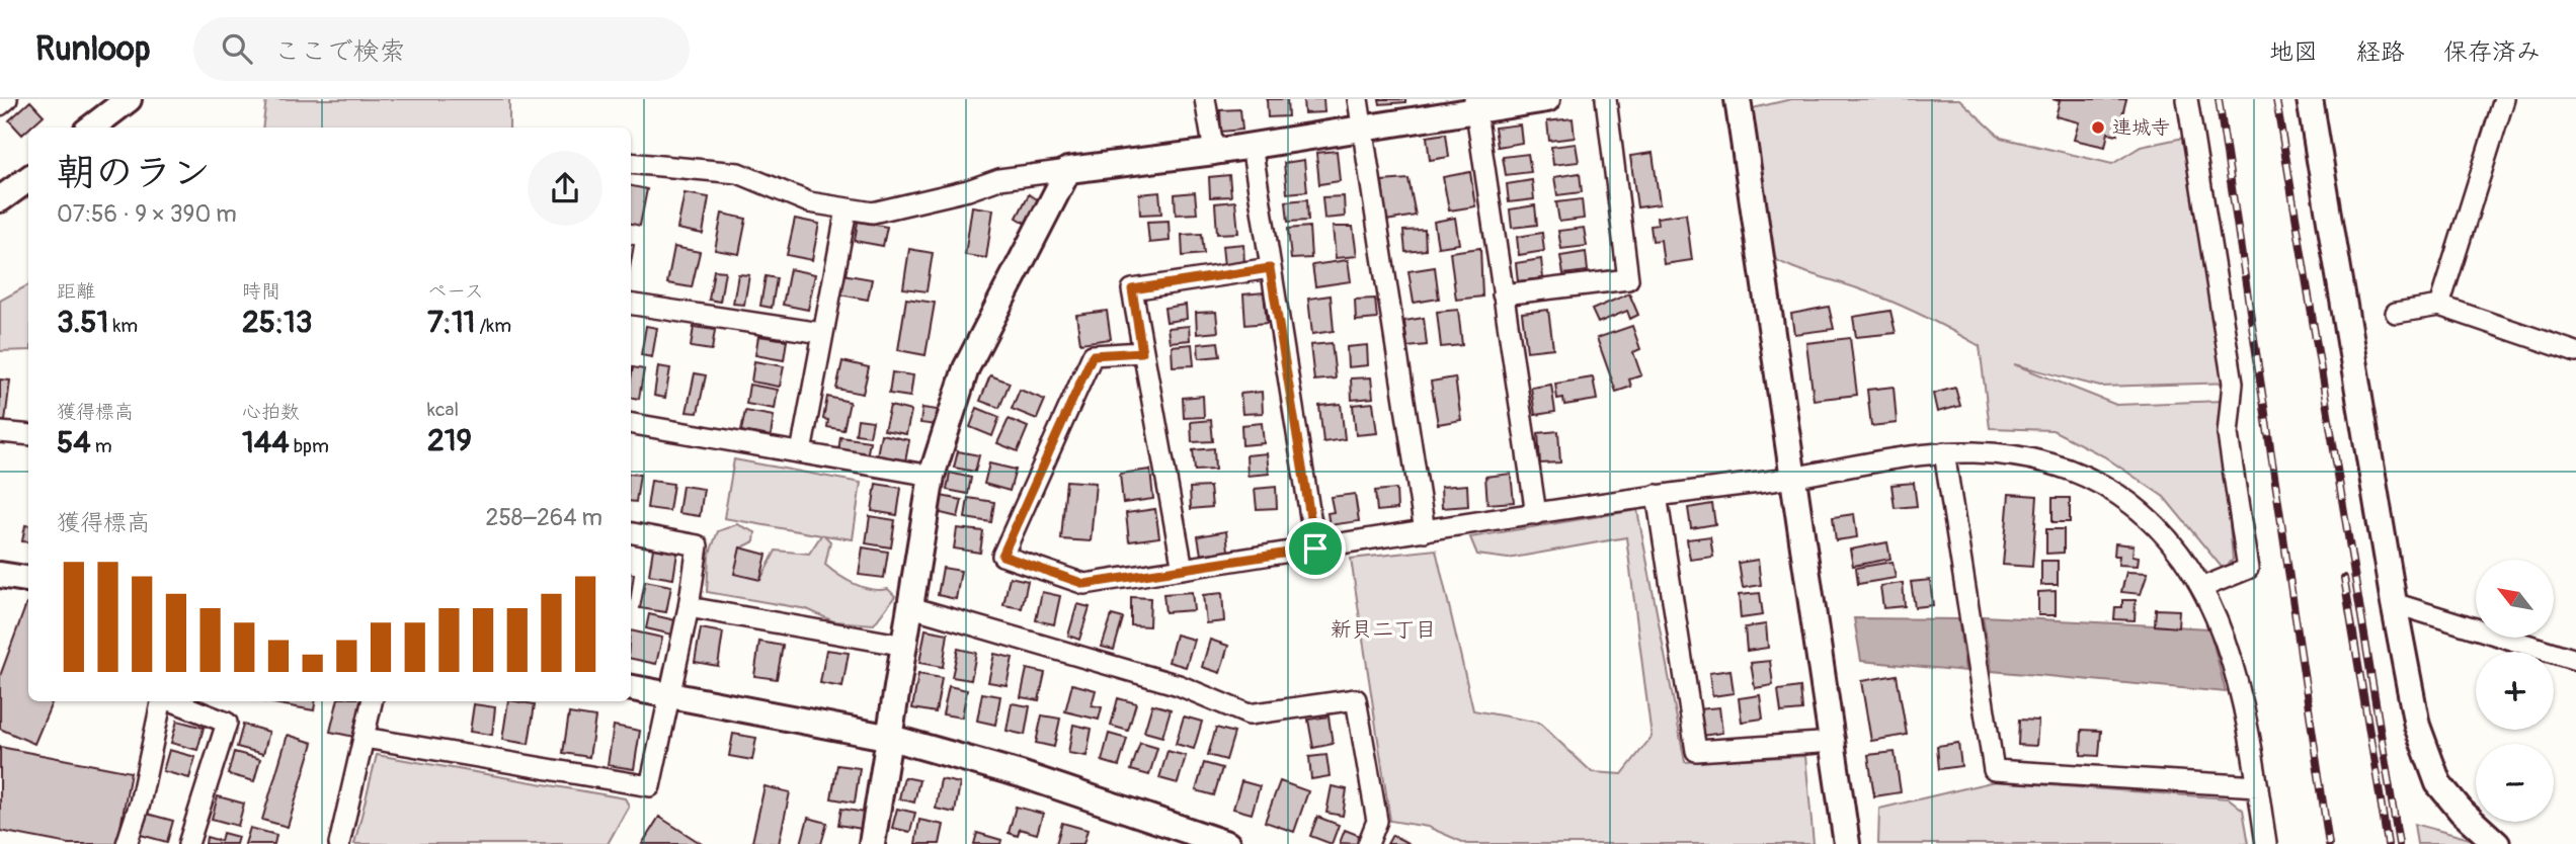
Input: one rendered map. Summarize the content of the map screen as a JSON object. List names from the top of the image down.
{
  "districts": ["新貝二丁目"],
  "places": ["連城寺"],
  "north": "top left",
  "page": {
    "header": "Runloop",
    "search": "ここで検索",
    "nav": ["地図", "経路", "保存済み"],
    "heading": ["朝のラン", "07:56 · 9 × 390 m"],
    "stats": [
      ["距離", "3.51 km"],
      ["時間", "25:13"],
      ["ペース", "7:11 /km"],
      ["獲得標高", "54 m"],
      ["心拍数", "144 bpm"],
      ["kcal", "219"]
    ],
    "chart": ["獲得標高", "258–264 m"],
    "map_buttons": ["+", "−"]
  }
}
